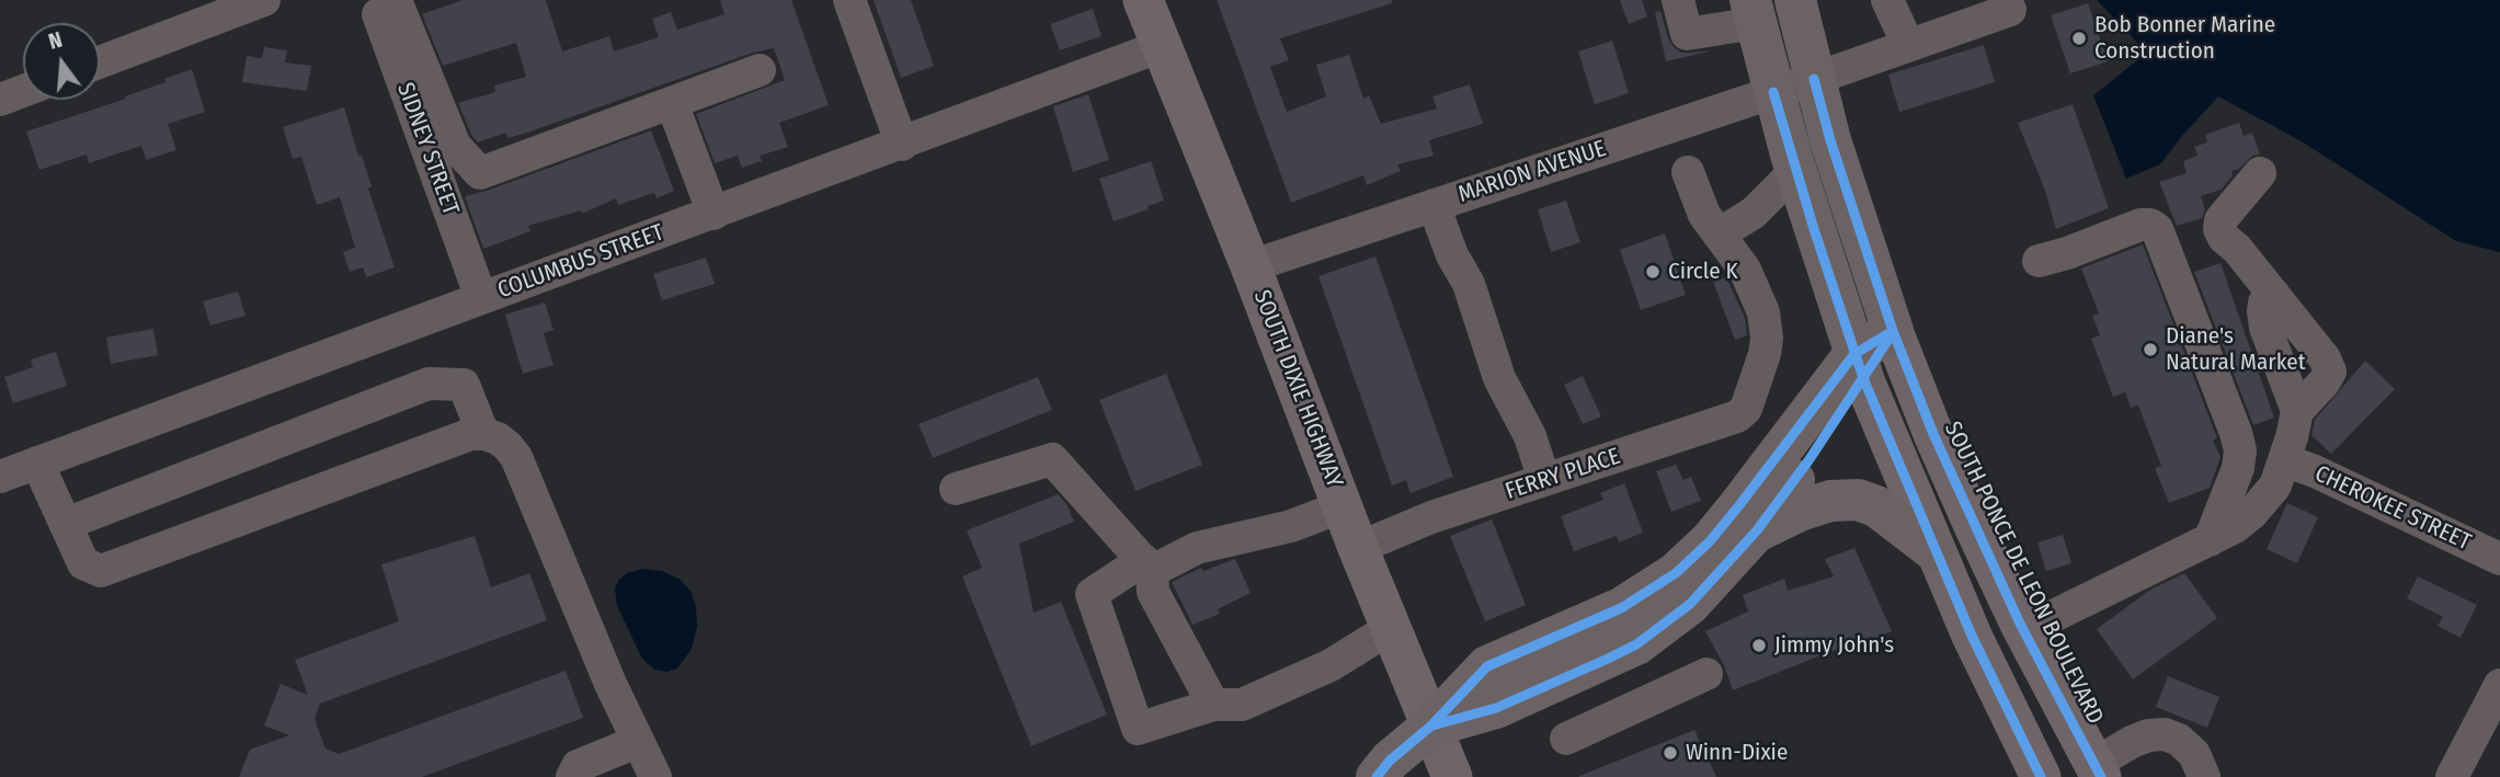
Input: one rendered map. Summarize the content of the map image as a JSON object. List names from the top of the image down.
{
  "streets": {
    "highway": ["SOUTH PONCE DE LEON BOULEVARD"],
    "main road": ["SOUTH DIXIE HIGHWAY"],
    "street": [
      "SIDNEY STREET",
      "MARION AVENUE",
      "COLUMBUS STREET",
      "FERRY PLACE",
      "CHEROKEE STREET"
    ]
  },
  "crossings": [
    ["SIDNEY STREET", "COLUMBUS STREET"],
    ["MARION AVENUE", "SOUTH DIXIE HIGHWAY"],
    ["MARION AVENUE", "SOUTH PONCE DE LEON BOULEVARD"],
    ["COLUMBUS STREET", "SOUTH DIXIE HIGHWAY"],
    ["SOUTH DIXIE HIGHWAY", "FERRY PLACE"]
  ],
  "places": [
    "Bob Bonner Marine Construction",
    "Circle K",
    "Diane's Natural Market",
    "Jimmy John's",
    "Winn-Dixie"
  ],
  "north": "top"
}
